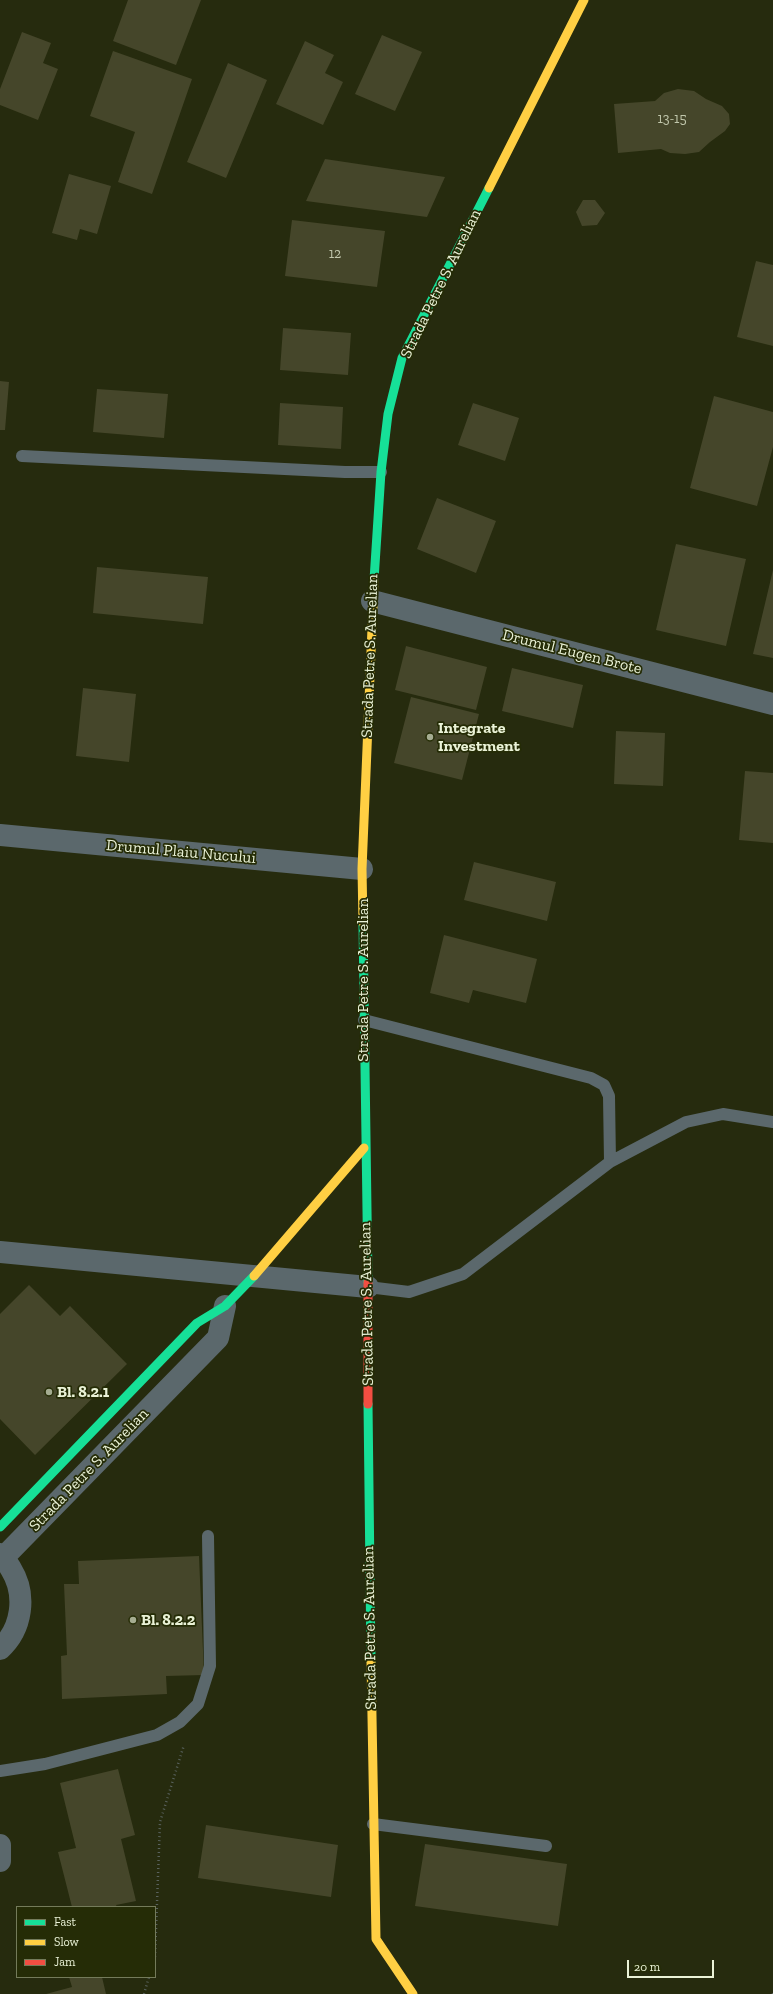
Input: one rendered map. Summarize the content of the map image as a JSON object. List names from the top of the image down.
{
  "streets": {
    "street": ["Strada Petre S. Aurelian", "Drumul Eugen Brote", "Drumul Plaiu Nucului"]
  },
  "crossings": [
    ["Strada Petre S. Aurelian", "Drumul Eugen Brote"],
    ["Strada Petre S. Aurelian", "Drumul Plaiu Nucului"]
  ],
  "places": ["Integrate Investment", "Bl. 8.2.1", "Bl. 8.2.2"],
  "house_numbers": ["13-15", "12"],
  "legend": ["Fast", "Slow", "Jam"],
  "scale_bar": "20 m"
}
